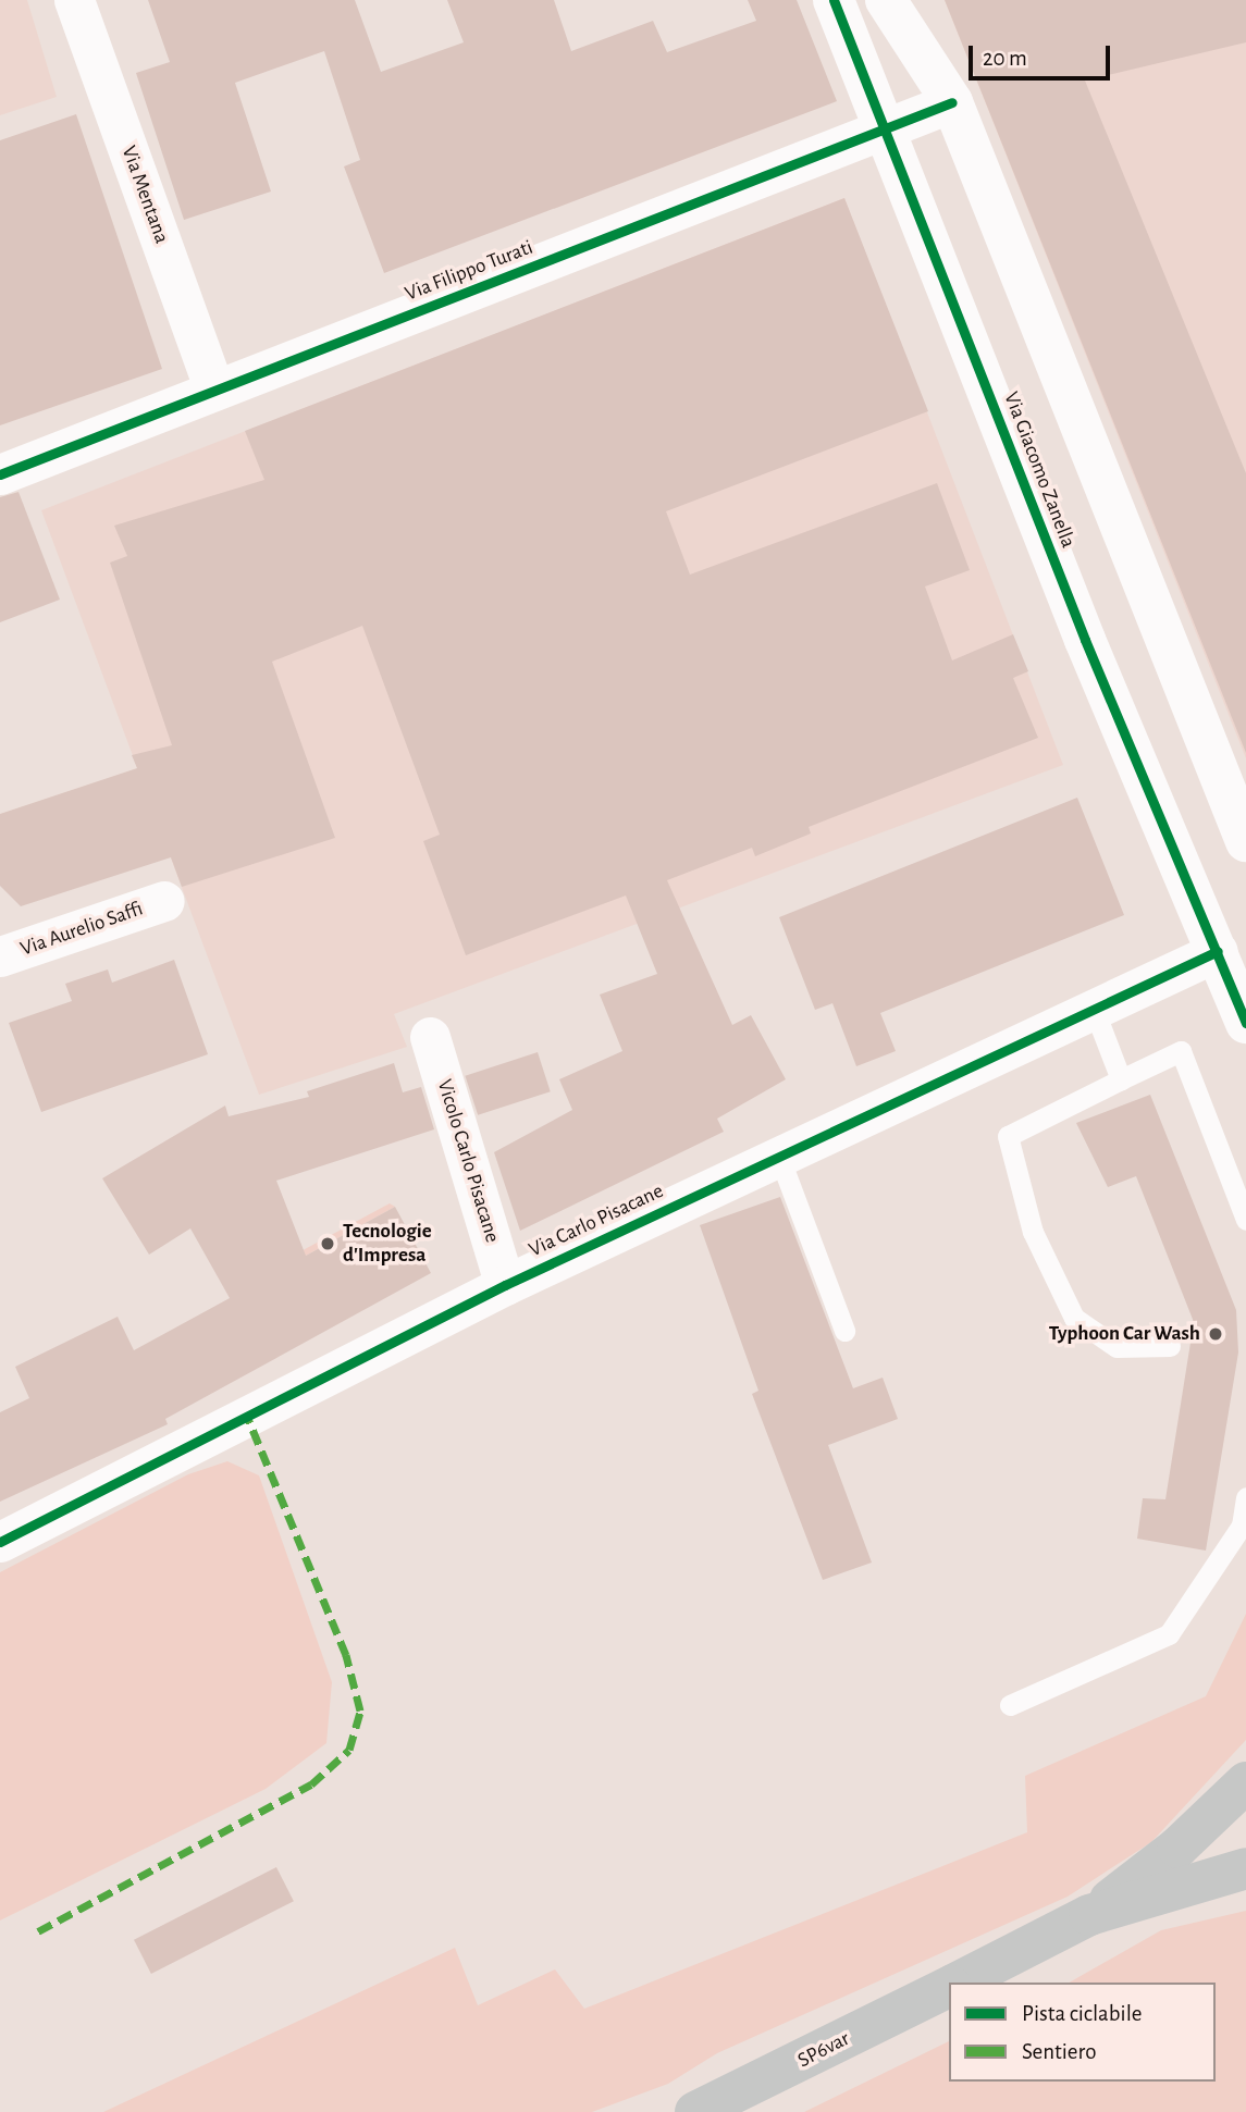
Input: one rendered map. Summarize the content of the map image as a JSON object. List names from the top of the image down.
{
  "streets": {
    "main road": ["SP6var"],
    "street": [
      "Via Mentana",
      "Via Filippo Turati",
      "Via Giacomo Zanella",
      "Via Aurelio Saffi",
      "Vicolo Carlo Pisacane",
      "Via Carlo Pisacane"
    ]
  },
  "crossings": [
    ["Via Mentana", "Via Filippo Turati"],
    ["Via Filippo Turati", "Via Giacomo Zanella"],
    ["Via Giacomo Zanella", "Via Carlo Pisacane"],
    ["Vicolo Carlo Pisacane", "Via Carlo Pisacane"]
  ],
  "places": ["Tecnologie d'Impresa", "Typhoon Car Wash"],
  "legend": ["Pista ciclabile", "Sentiero"],
  "scale_bar": "20 m"
}
